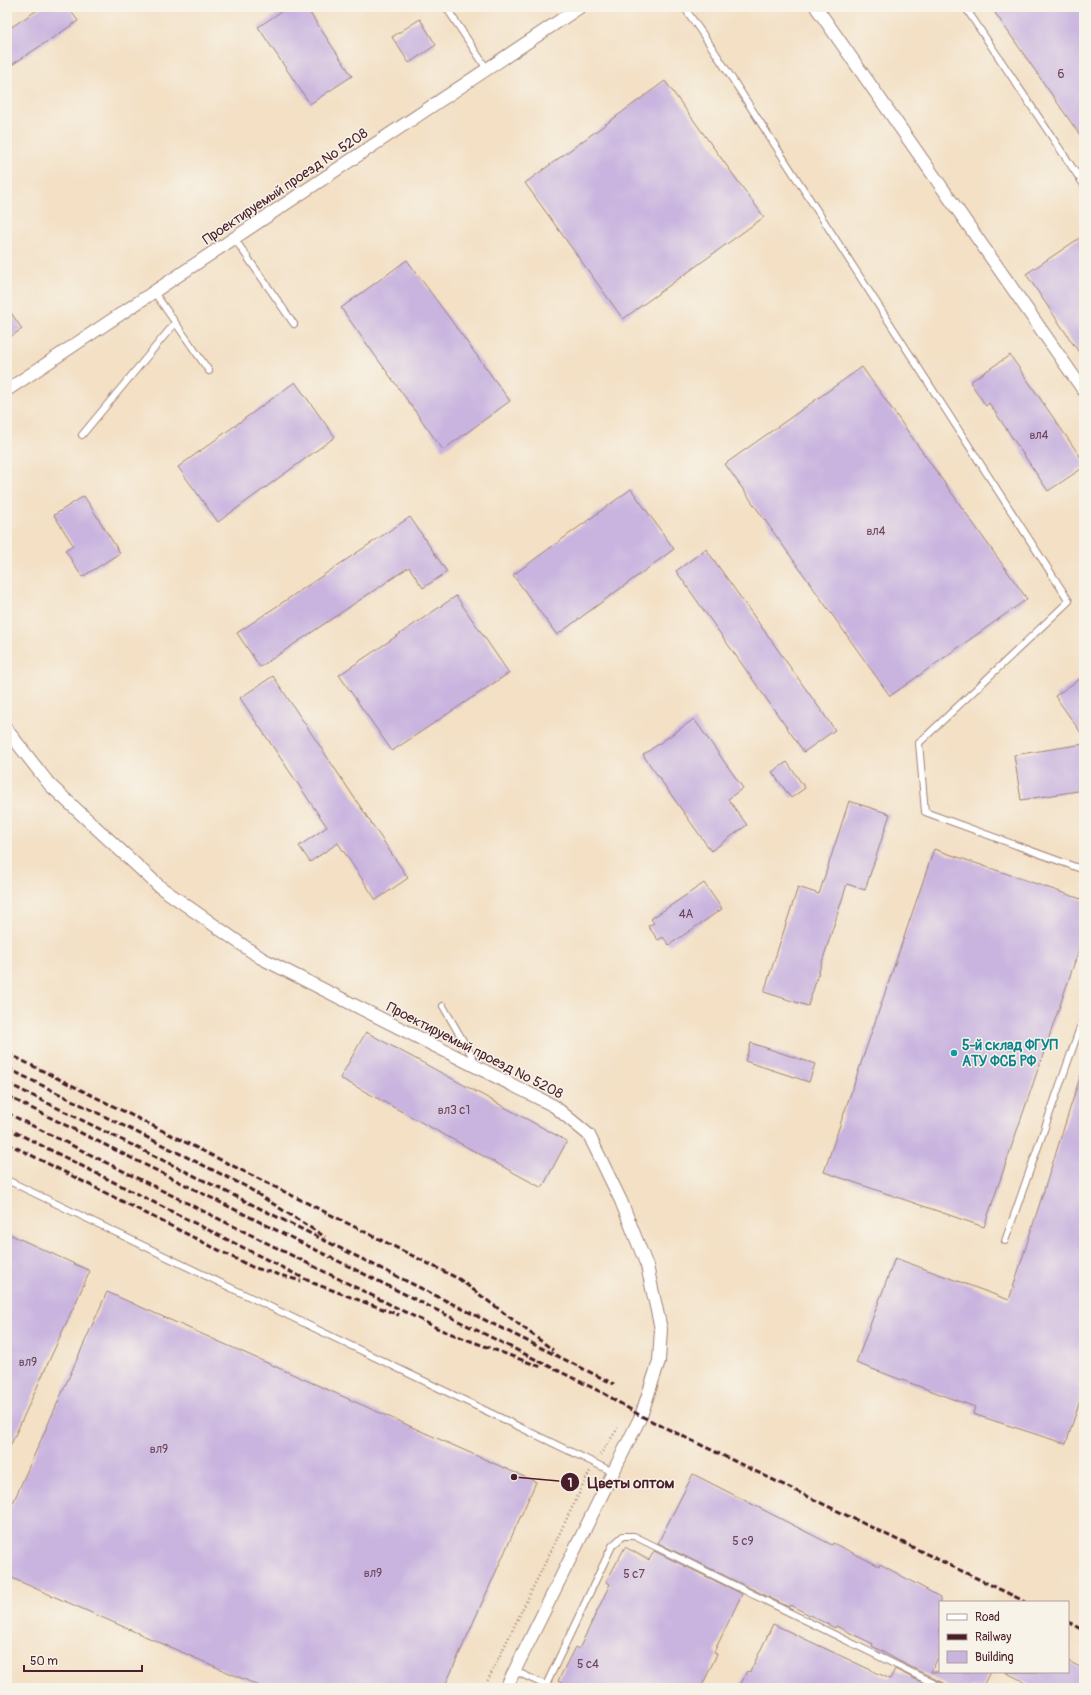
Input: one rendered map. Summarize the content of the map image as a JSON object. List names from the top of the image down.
{
  "streets": {
    "street": ["Проектируемый проезд № 5208"]
  },
  "places": ["5-й склад ФГУП АТУ ФСБ РФ", "Цветы оптом"],
  "house_numbers": [
    "6",
    "вл4",
    "вл4",
    "4А",
    "вл3 с1",
    "вл9",
    "вл9",
    "5 с9",
    "вл9",
    "5 с7",
    "5 с4"
  ],
  "legend": ["Road", "Railway", "Building"],
  "scale_bar": "50 m"
}
